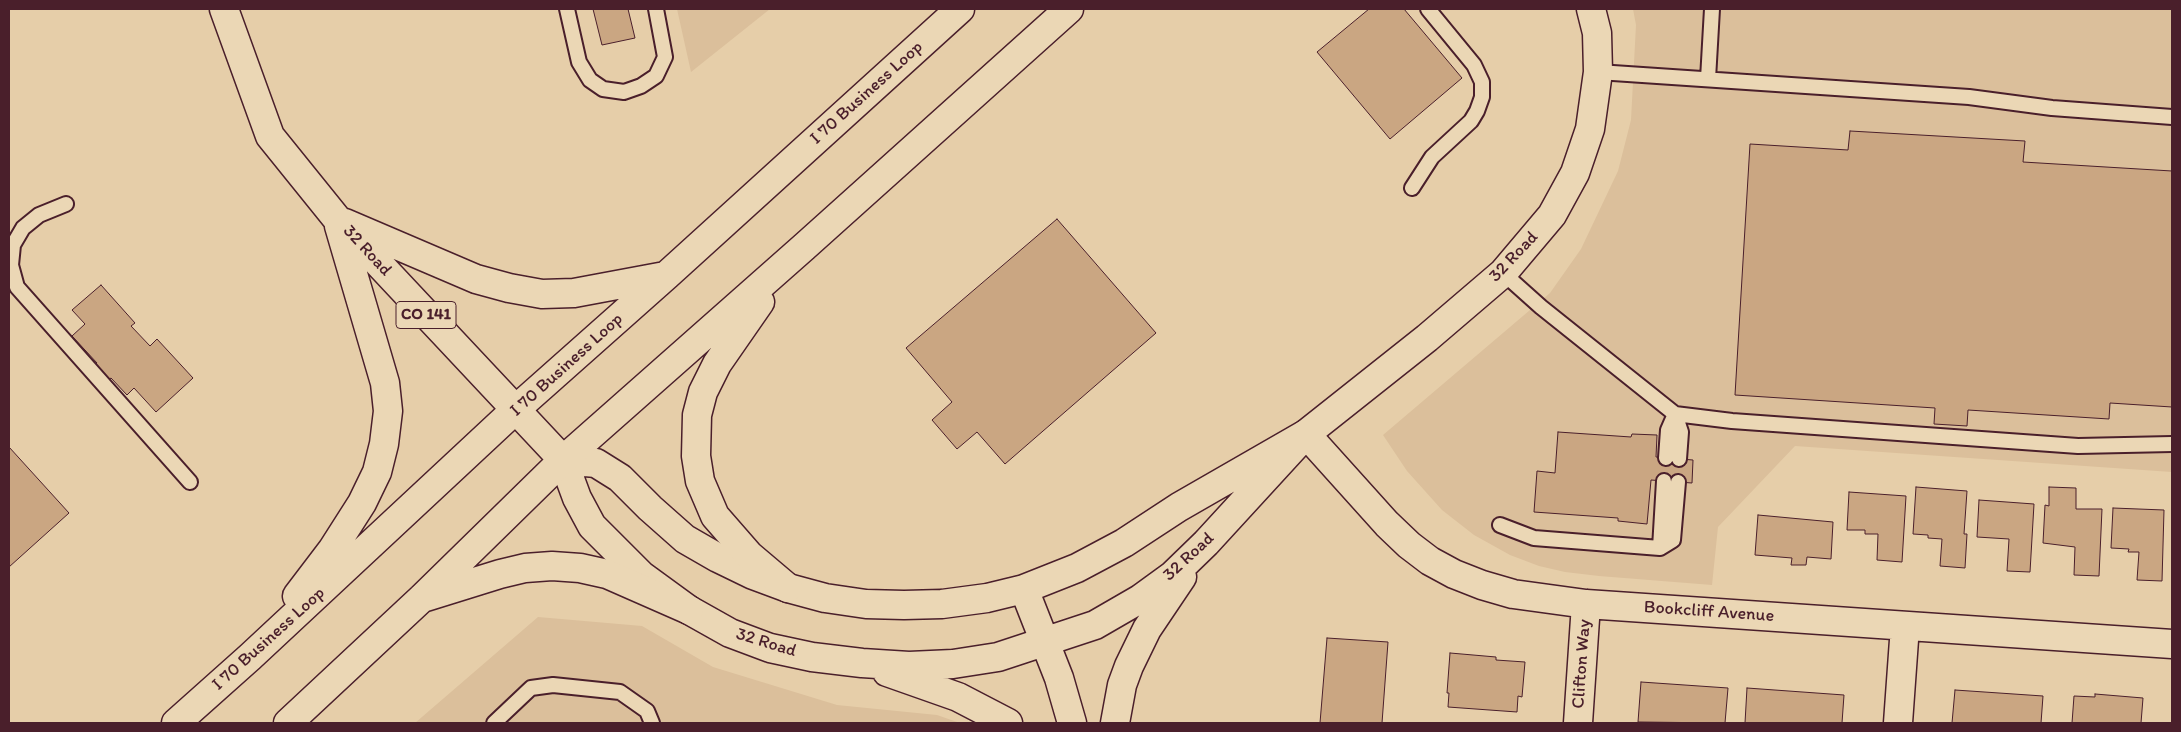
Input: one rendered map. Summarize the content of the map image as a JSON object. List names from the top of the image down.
{
  "streets": {
    "main road": [
      "I 70 Business Loop",
      "32 Road",
      "CO 141",
      "Bookcliff Avenue",
      "Clifton Way"
    ]
  },
  "crossings": [
    ["I 70 Business Loop", "32 Road"],
    ["32 Road", "Bookcliff Avenue"],
    ["Bookcliff Avenue", "Clifton Way"]
  ]
}
